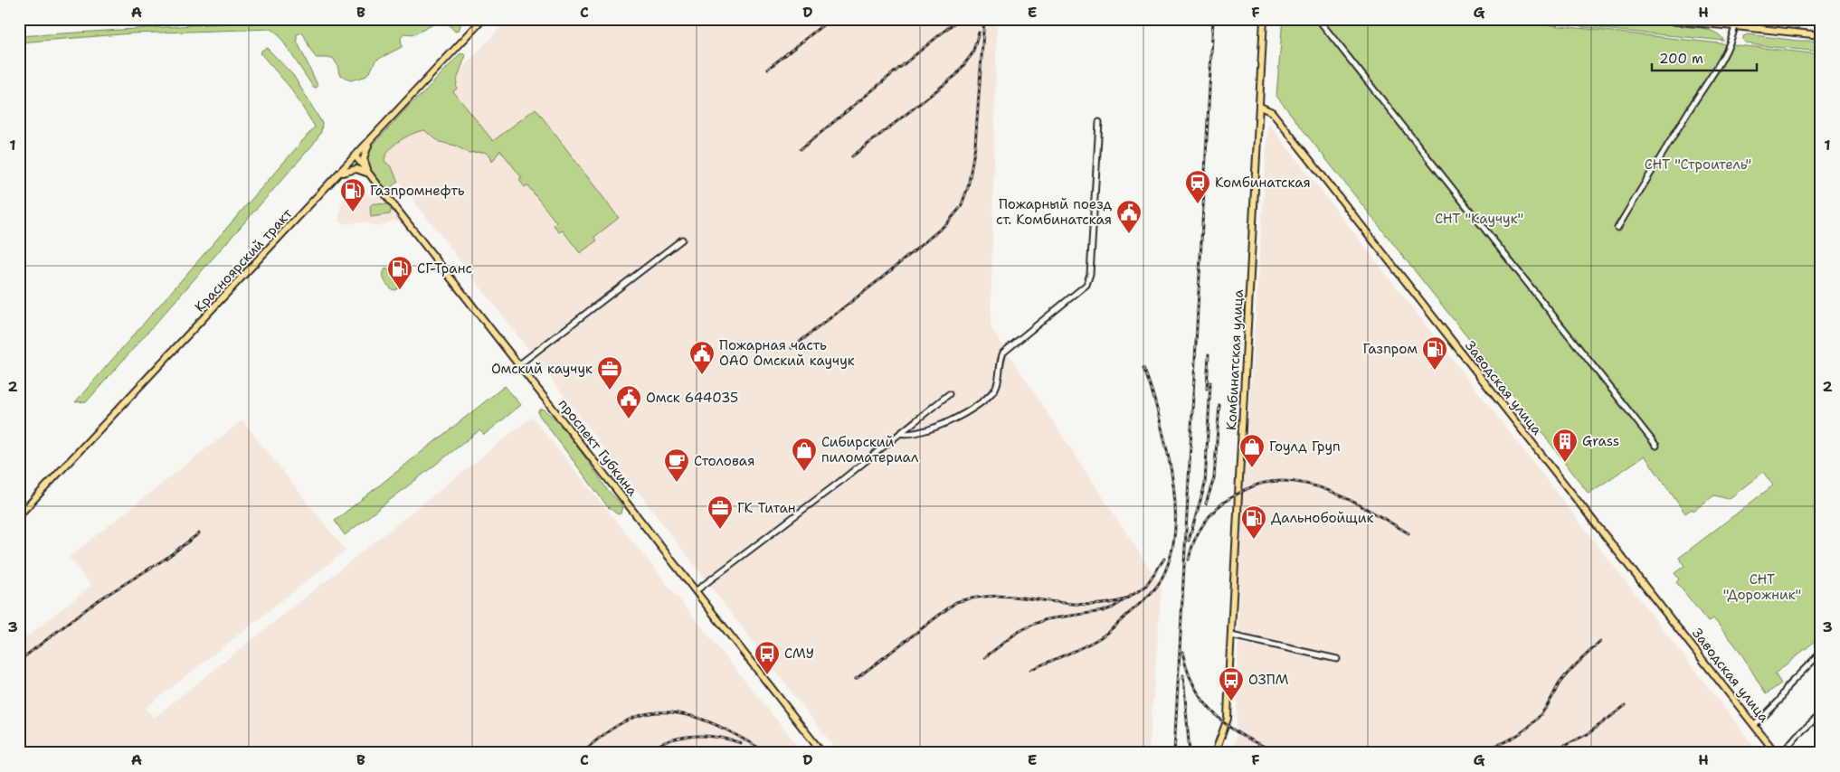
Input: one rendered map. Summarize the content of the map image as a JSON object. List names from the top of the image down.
{
  "streets": {
    "main road": [
      "Красноярский тракт",
      "Комбинатская улица",
      "Заводская улица",
      "проспект Губкина"
    ]
  },
  "crossings": [
    ["Красноярский тракт", "проспект Губкина"],
    ["Комбинатская улица", "Заводская улица"]
  ],
  "parks": ["СНТ \"Строитель\"", "СНТ \"Каучук\"", "СНТ \"Дорожник\""],
  "places": {
    "station": ["Комбинатская"],
    "fuel station": [
      "Газпромнефть",
      "СГ-Транс",
      "Газпром",
      "Дальнобойщик"
    ],
    "public building": ["Пожарный поезд ст. Комбинатская", "Пожарная часть ОАО Омский каучук", "Омск 644035"],
    "office": ["Омский каучук", "ГК Титан"],
    "building": ["Grass"],
    "shop": ["Гоулд Груп", "Сибирский пиломатериал"],
    "cafe": ["Столовая"],
    "bus stop": ["СМУ", "ОЗПМ"]
  },
  "scale_bar": "200 m",
  "grid": {
    "columns": [
      "A",
      "B",
      "C",
      "D",
      "E",
      "F",
      "G",
      "H"
    ],
    "rows": ["1", "2", "3"]
  }
}
